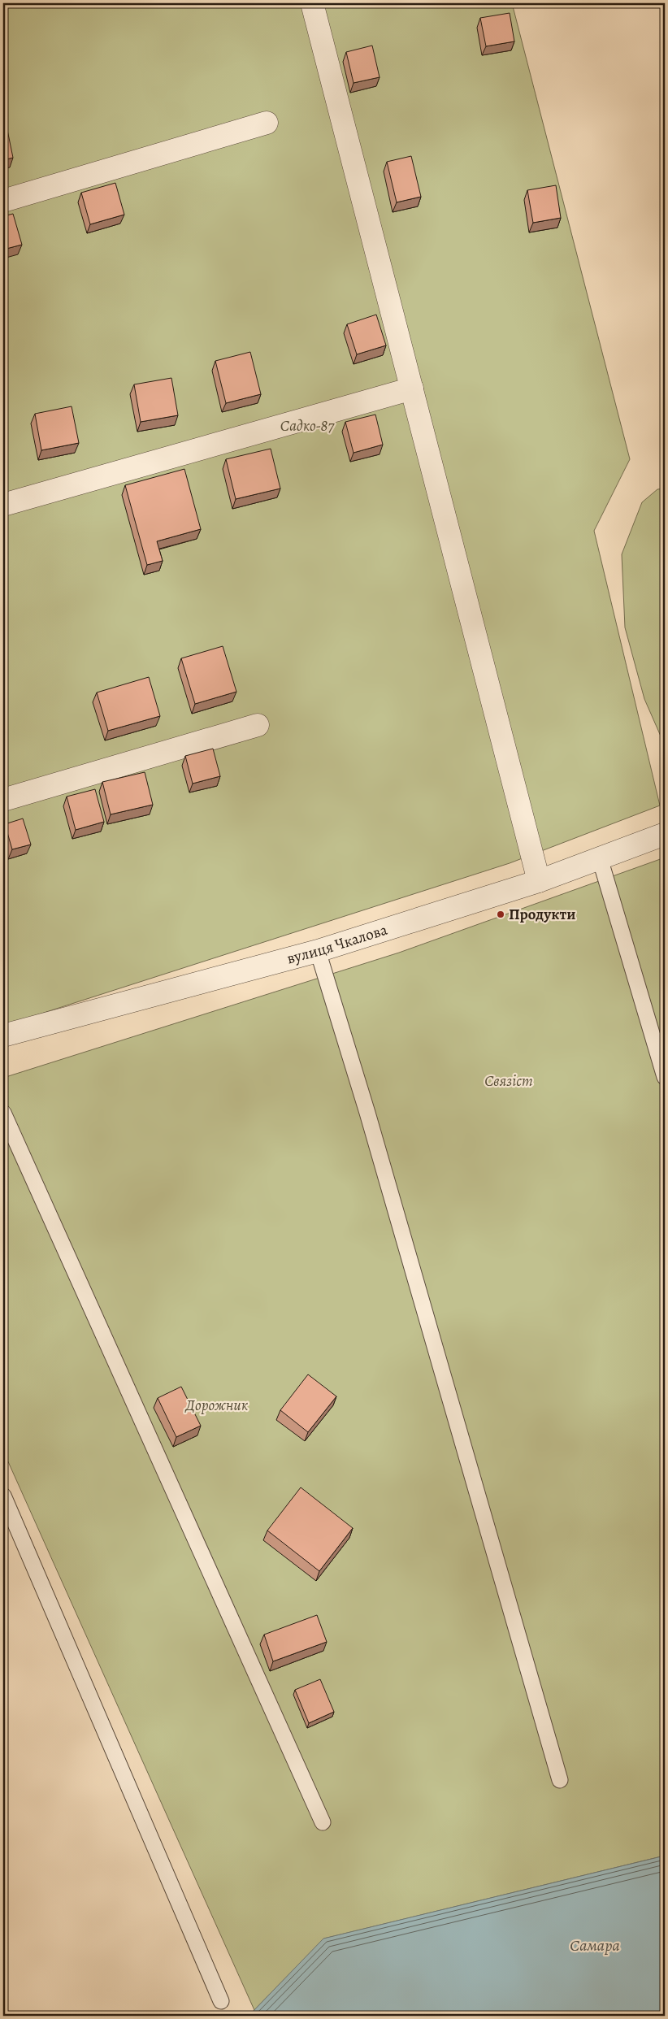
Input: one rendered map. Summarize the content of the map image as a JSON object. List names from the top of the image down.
{
  "streets": {
    "street": ["вулиця Чкалова"]
  },
  "water": ["Самара"],
  "parks": ["Садко-87", "Связіст", "Дорожник"],
  "places": ["Продукти"]
}
